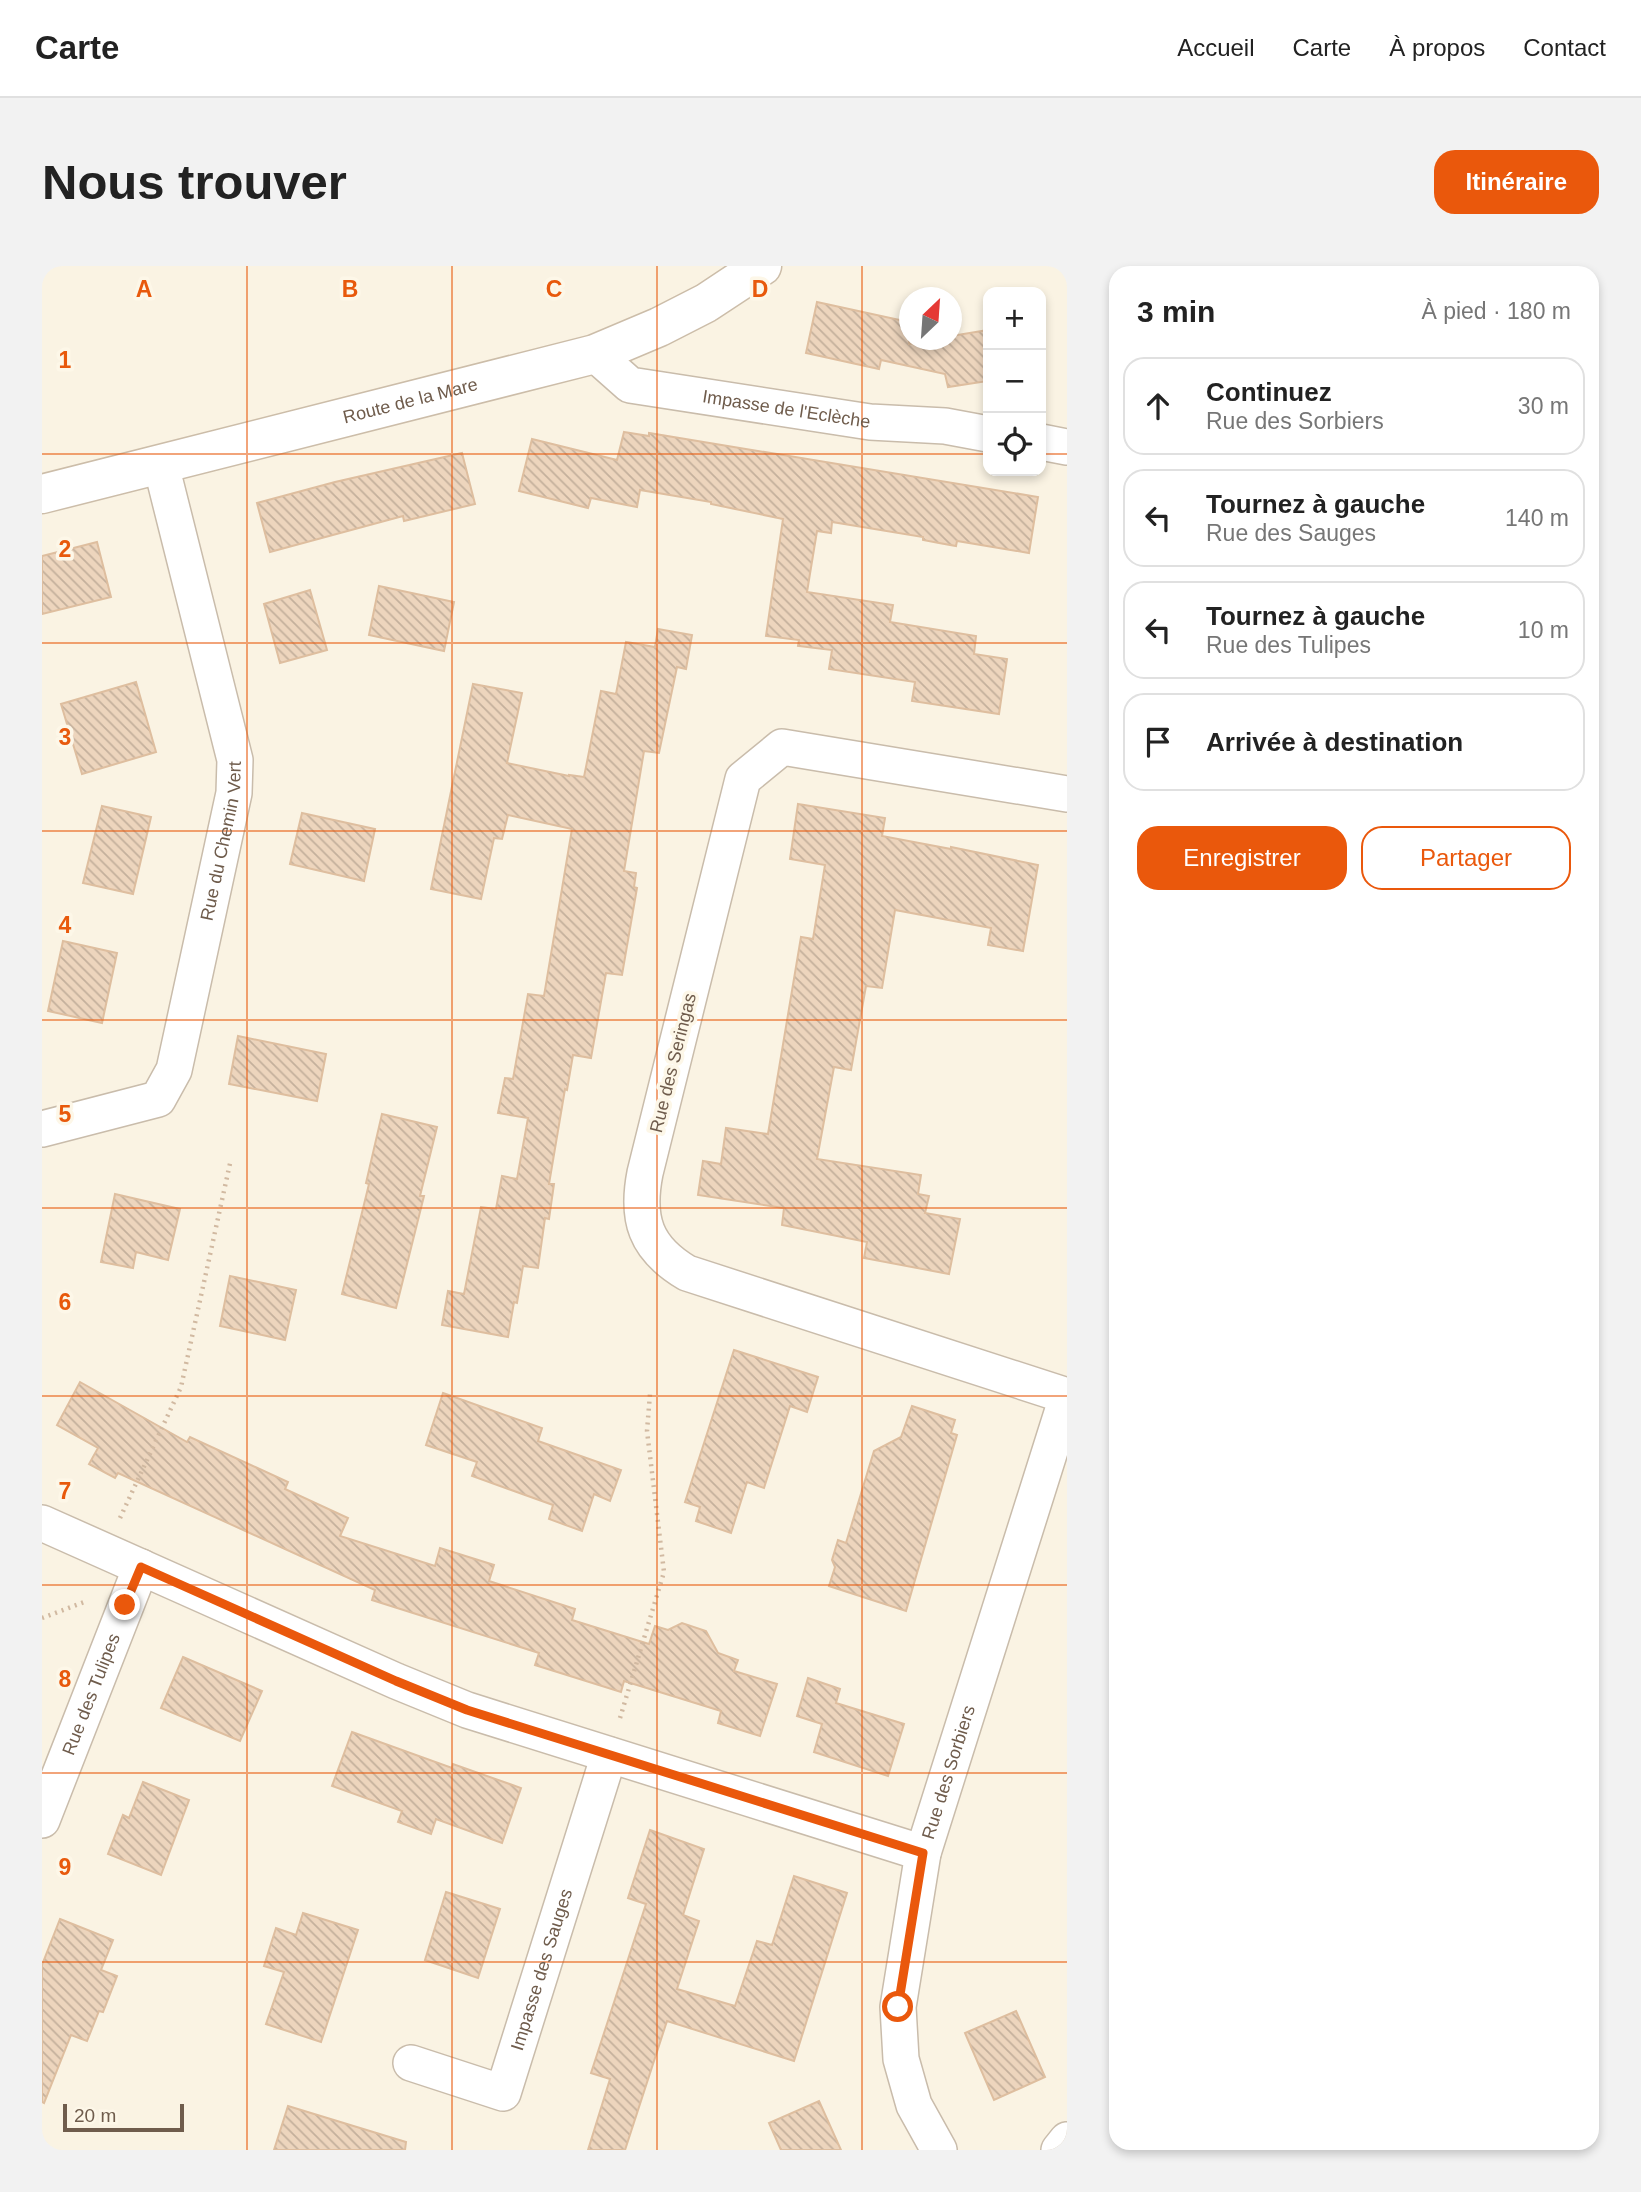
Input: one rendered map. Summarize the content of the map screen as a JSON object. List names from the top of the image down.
{
  "streets": {
    "street": [
      "Route de la Mare",
      "Impasse de l'Eclèche",
      "Rue du Chemin Vert",
      "Rue des Seringas",
      "Rue des Tulipes",
      "Rue des Sorbiers",
      "Impasse des Sauges"
    ]
  },
  "crossings": [
    ["Route de la Mare", "Impasse de l'Eclèche"],
    ["Route de la Mare", "Rue du Chemin Vert"],
    ["Rue des Seringas", "Rue des Sorbiers"]
  ],
  "scale_bar": "20 m",
  "north": "top right",
  "page": {
    "header": "Carte",
    "nav": [
      "Accueil",
      "Carte",
      "À propos",
      "Contact"
    ],
    "buttons": [
      "Itinéraire",
      ["Enregistrer", "Partager"]
    ],
    "title": "Nous trouver",
    "heading": ["3 min", "À pied · 180 m"],
    "map_buttons": ["+", "−"],
    "list": [
      ["Continuez", "Rue des Sorbiers", "30 m"],
      ["Tournez à gauche", "Rue des Sauges", "140 m"],
      ["Tournez à gauche", "Rue des Tulipes", "10 m"],
      "Arrivée à destination"
    ],
    "scale": "20 m"
  },
  "grid": {
    "columns": [
      "A",
      "B",
      "C",
      "D"
    ],
    "rows": [
      "1",
      "2",
      "3",
      "4",
      "5",
      "6",
      "7",
      "8",
      "9"
    ]
  }
}
